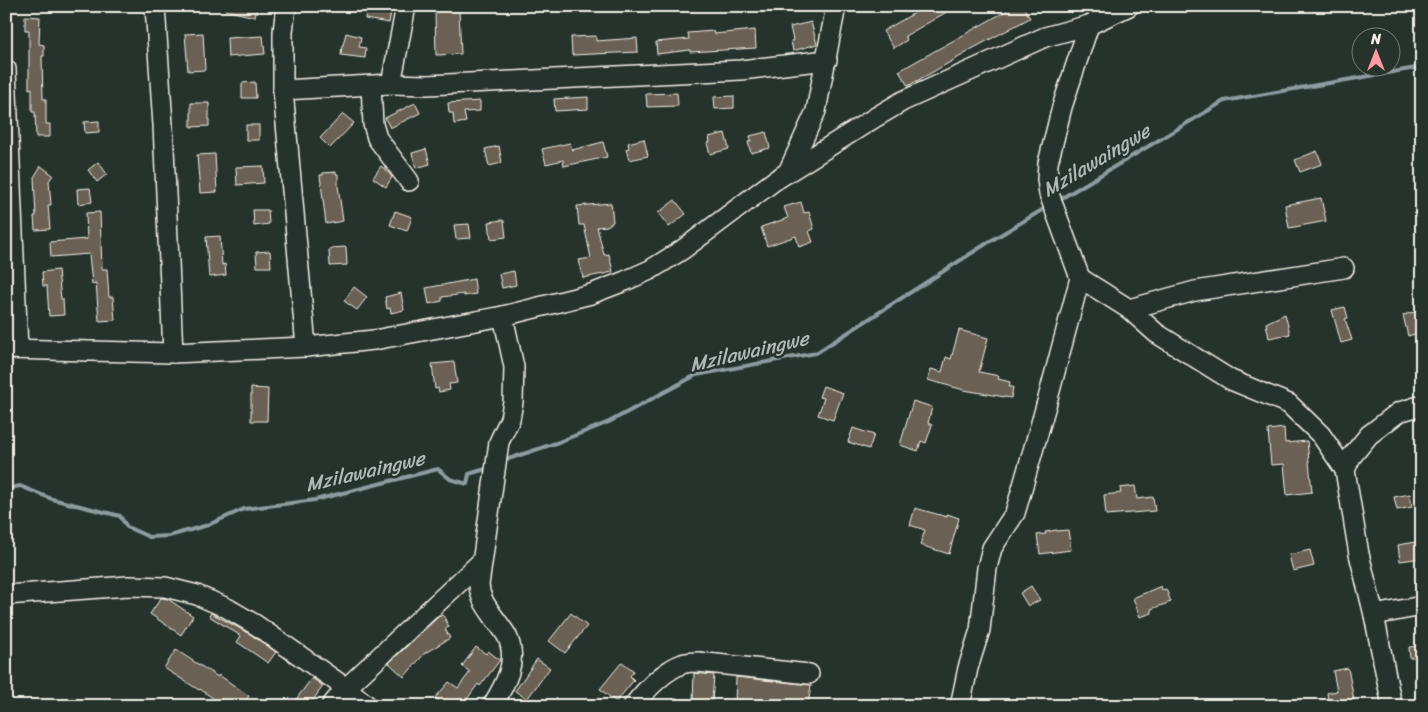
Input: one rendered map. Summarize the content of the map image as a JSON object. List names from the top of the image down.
{
  "water": ["Mzilawaingwe"],
  "north": "top"
}
